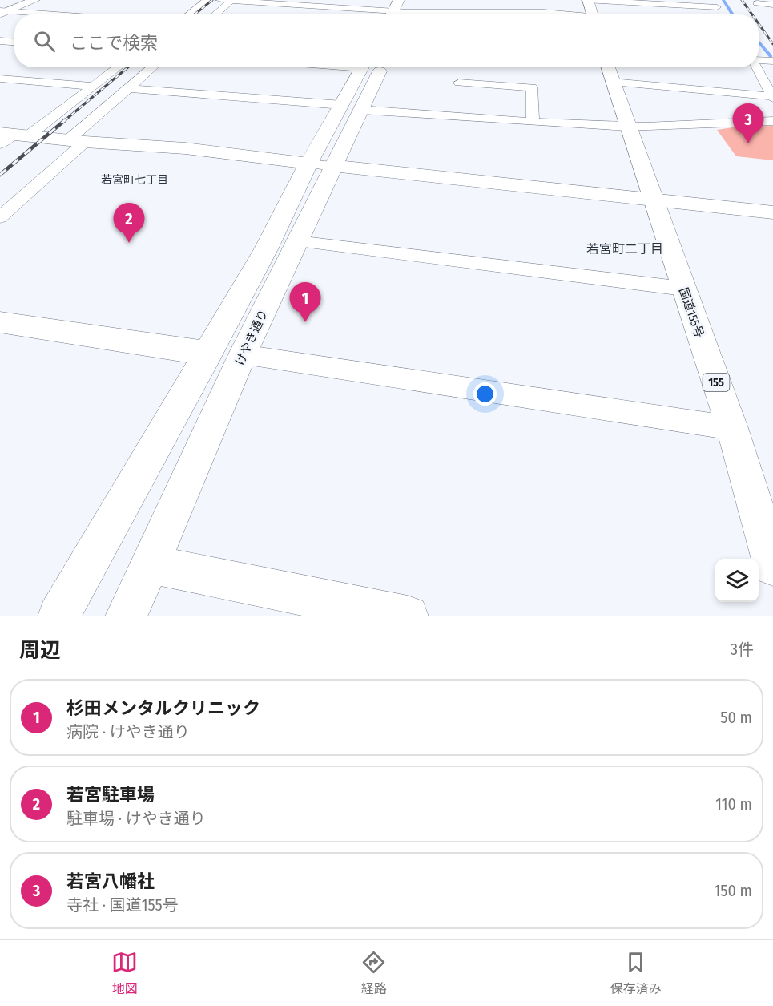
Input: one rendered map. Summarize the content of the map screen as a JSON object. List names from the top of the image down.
{
  "streets": {
    "main road": ["国道155号", "けやき通り", "155"]
  },
  "districts": ["若宮町七丁目", "若宮町二丁目"],
  "page": {
    "search": "ここで検索",
    "pins": ["3", "2", "1"],
    "heading": ["周辺", "3件"],
    "list": [
      {
        "mark": "1",
        "name": "杉田メンタルクリニック",
        "note": "病院 · けやき通り",
        "value": "50 m"
      },
      {
        "mark": "2",
        "name": "若宮駐車場",
        "note": "駐車場 · けやき通り",
        "value": "110 m"
      },
      {
        "mark": "3",
        "name": "若宮八幡社",
        "note": "寺社 · 国道155号",
        "value": "150 m"
      }
    ],
    "nav": ["地図", "経路", "保存済み"]
  }
}
